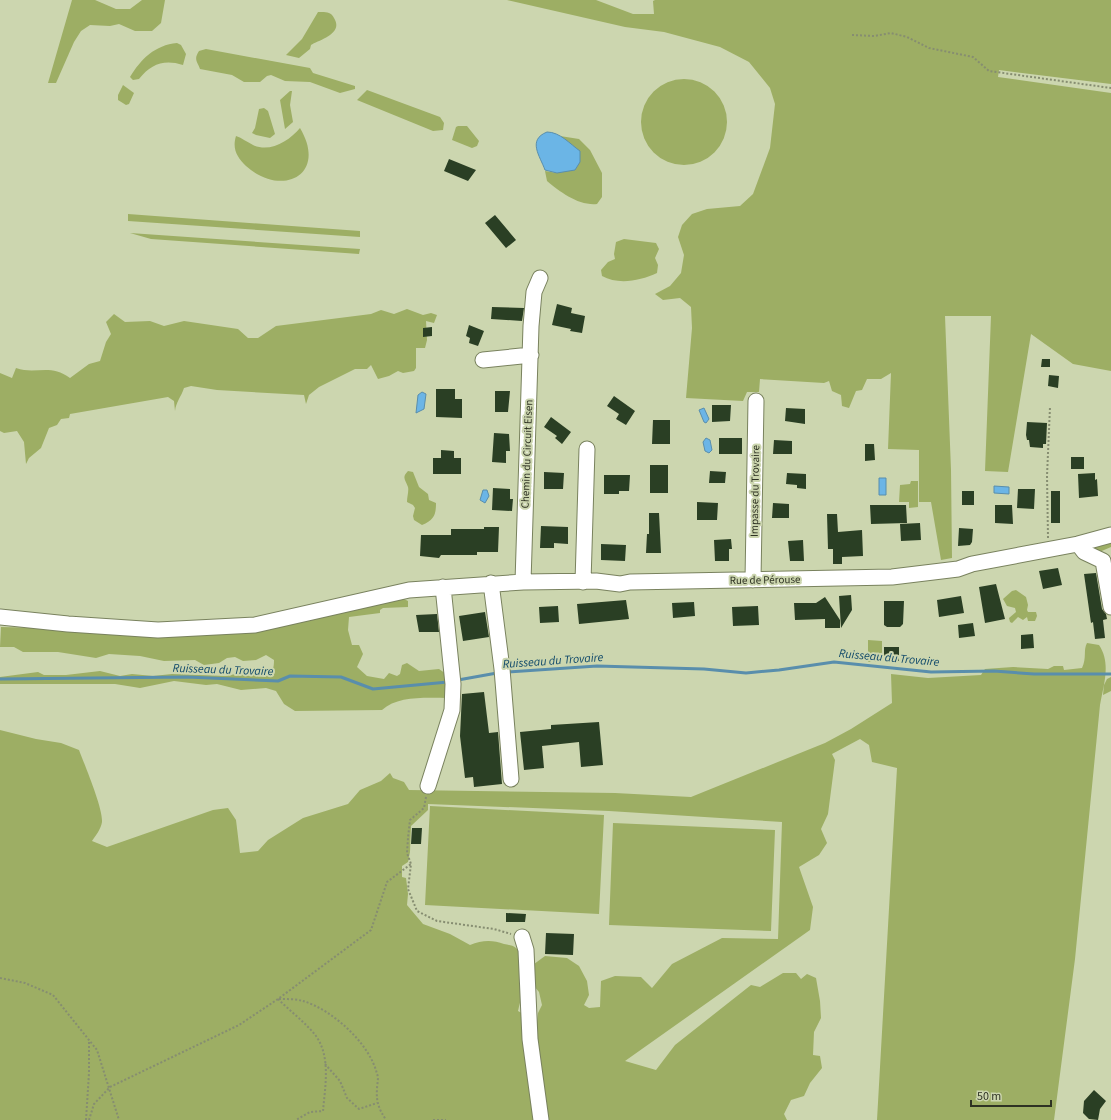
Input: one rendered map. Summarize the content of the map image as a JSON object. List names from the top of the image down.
{
  "streets": {
    "street": ["Chemin du Circuit Eisen", "Impasse du Trovaire", "Rue de Pérouse"]
  },
  "crossings": [
    ["Chemin du Circuit Eisen", "Rue de Pérouse"],
    ["Impasse du Trovaire", "Rue de Pérouse"]
  ],
  "water": ["Ruisseau du Trovaire"],
  "scale_bar": "50 m"
}
